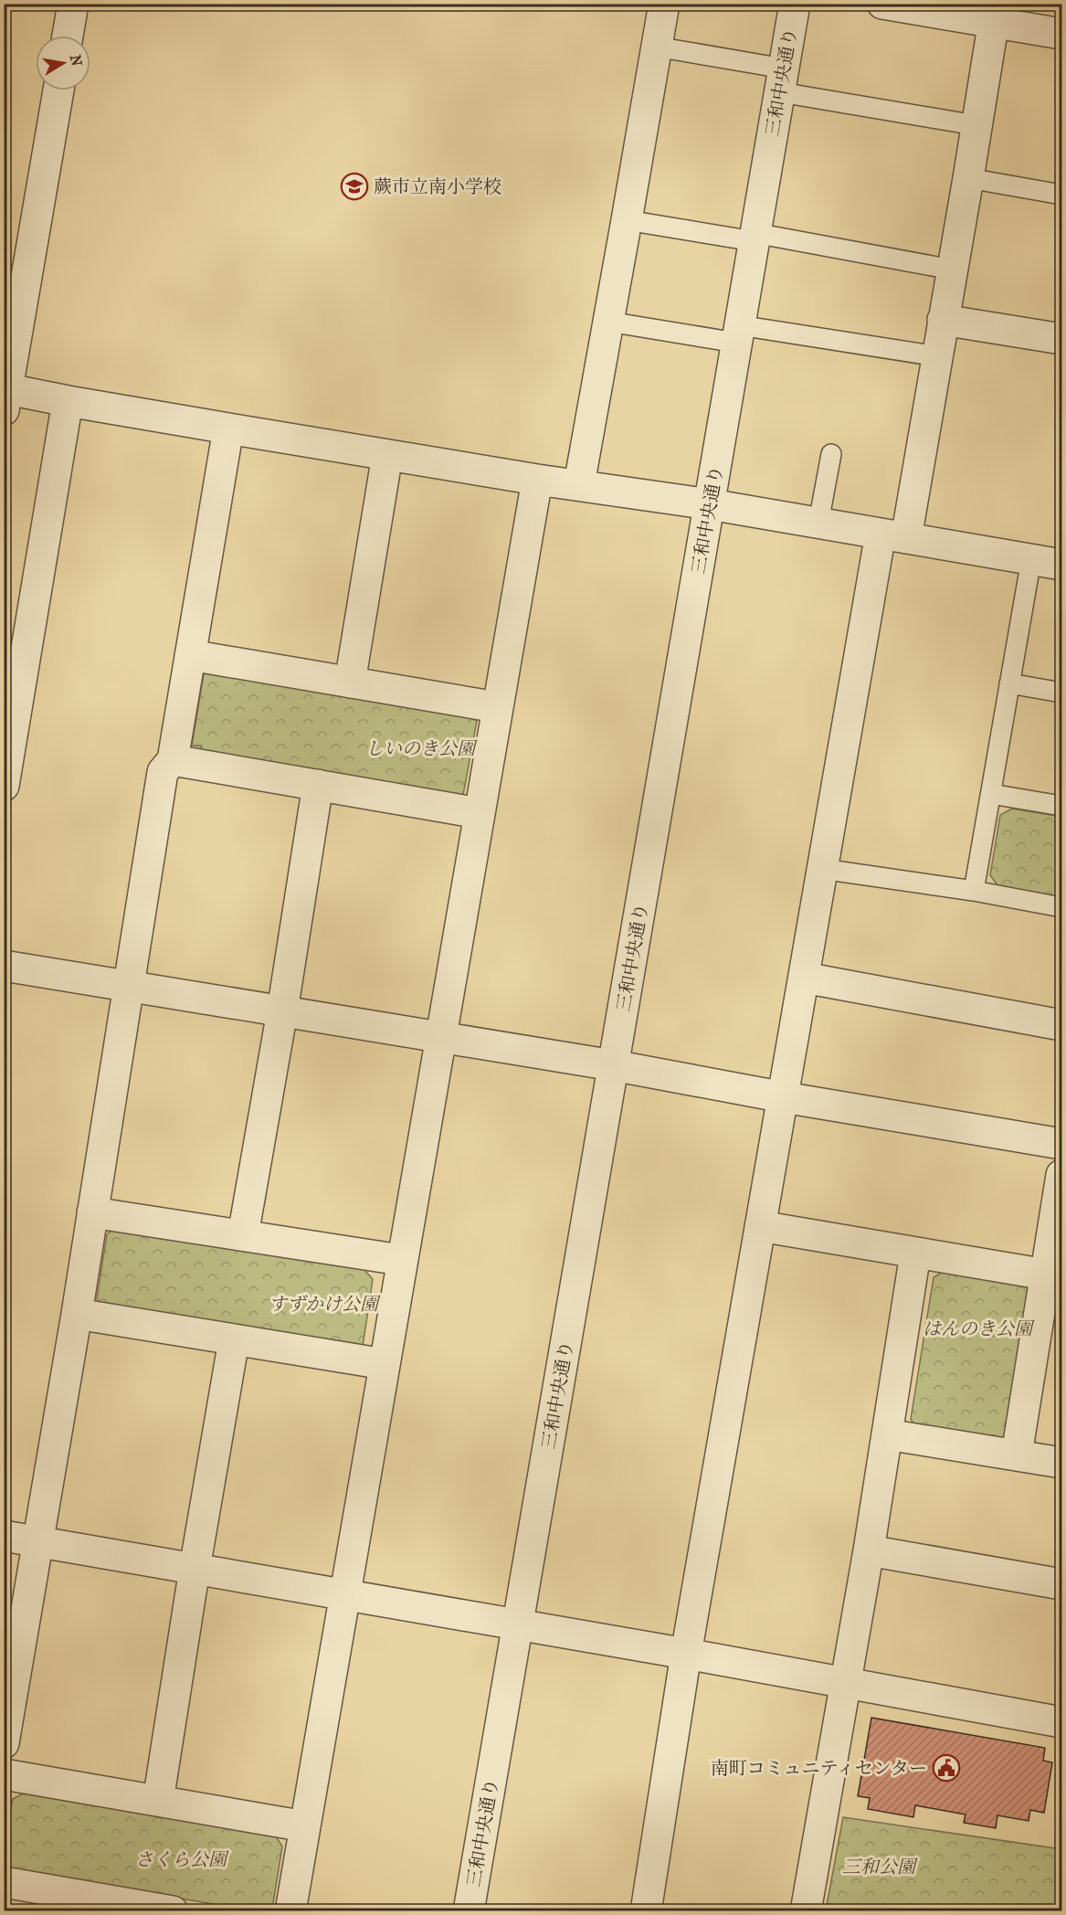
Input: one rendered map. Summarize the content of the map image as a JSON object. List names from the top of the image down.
{
  "streets": {
    "street": ["三和中央通り"]
  },
  "parks": [
    "しいのき公園",
    "すずかけ公園",
    "はんのき公園",
    "さくら公園",
    "三和公園"
  ],
  "places": {
    "school or university": ["蕨市立南小学校"],
    "public building": ["南町コミュニティセンター"]
  },
  "north": "right"
}
